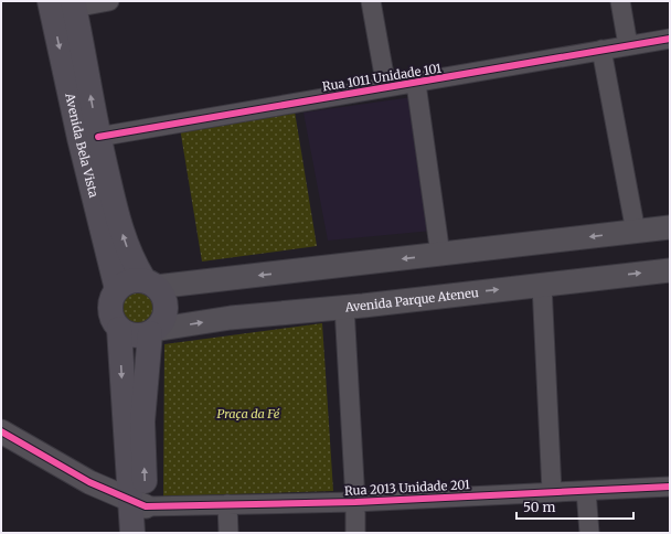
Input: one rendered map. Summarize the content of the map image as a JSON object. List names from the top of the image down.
{
  "streets": {
    "main road": ["Avenida Bela Vista"],
    "street": ["Rua 1011 Unidade 101", "Avenida Parque Ateneu", "Rua 2013 Unidade 201"]
  },
  "crossings": [
    ["Rua 1011 Unidade 101", "Avenida Bela Vista"],
    ["Avenida Bela Vista", "Avenida Parque Ateneu"],
    ["Avenida Parque Ateneu", "Rua 2013 Unidade 201"]
  ],
  "parks": ["Praça da Fé"],
  "scale_bar": "50 m"
}
